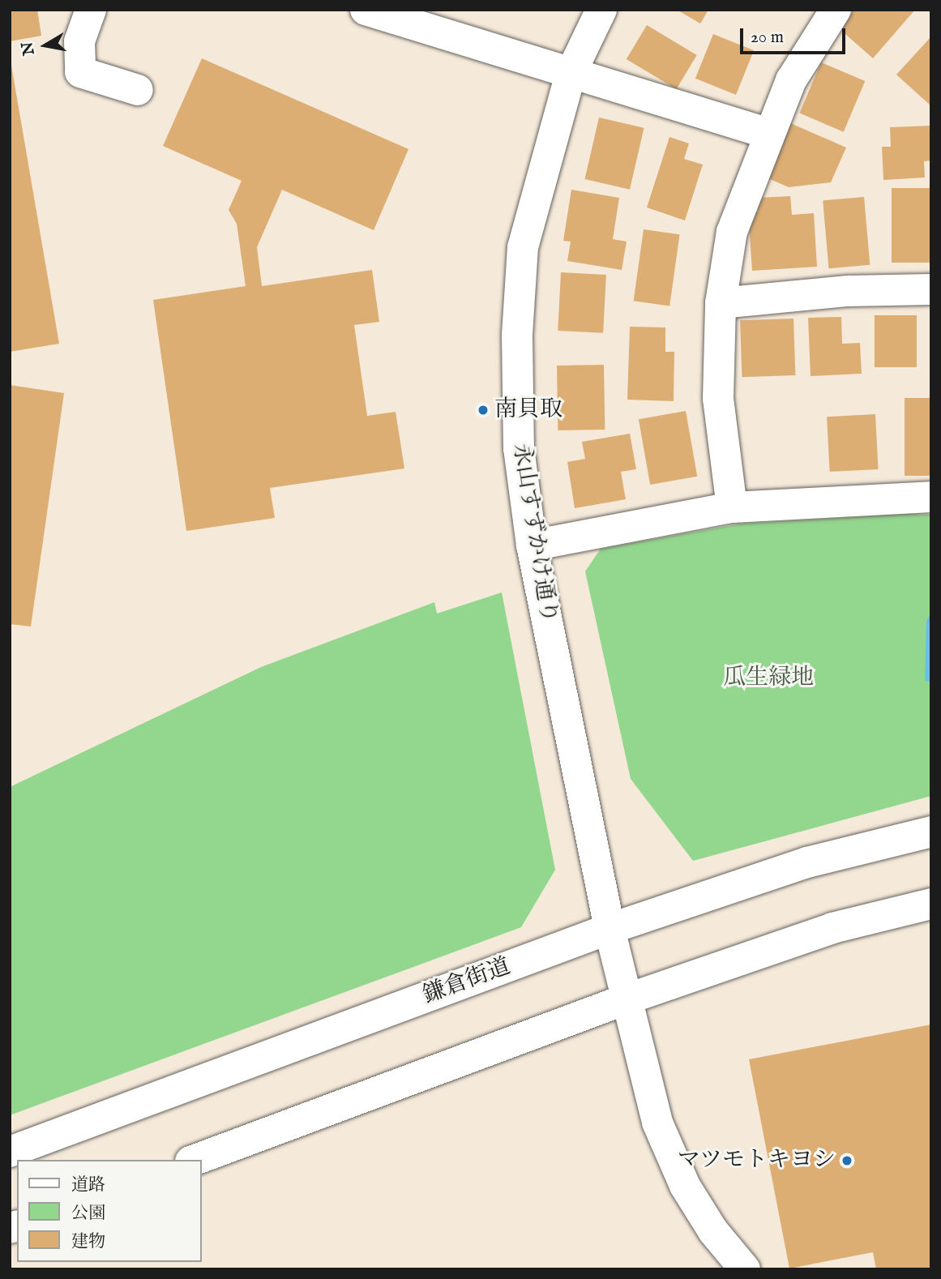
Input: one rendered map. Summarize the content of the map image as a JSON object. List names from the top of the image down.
{
  "streets": {
    "street": ["永山すずかけ通り", "鎌倉街道"]
  },
  "crossings": [
    ["永山すずかけ通り", "鎌倉街道"]
  ],
  "parks": ["瓜生緑地"],
  "places": ["南貝取", "マツモトキヨシ"],
  "legend": ["道路", "公園", "建物"],
  "scale_bar": "20 m",
  "north": "left"
}
